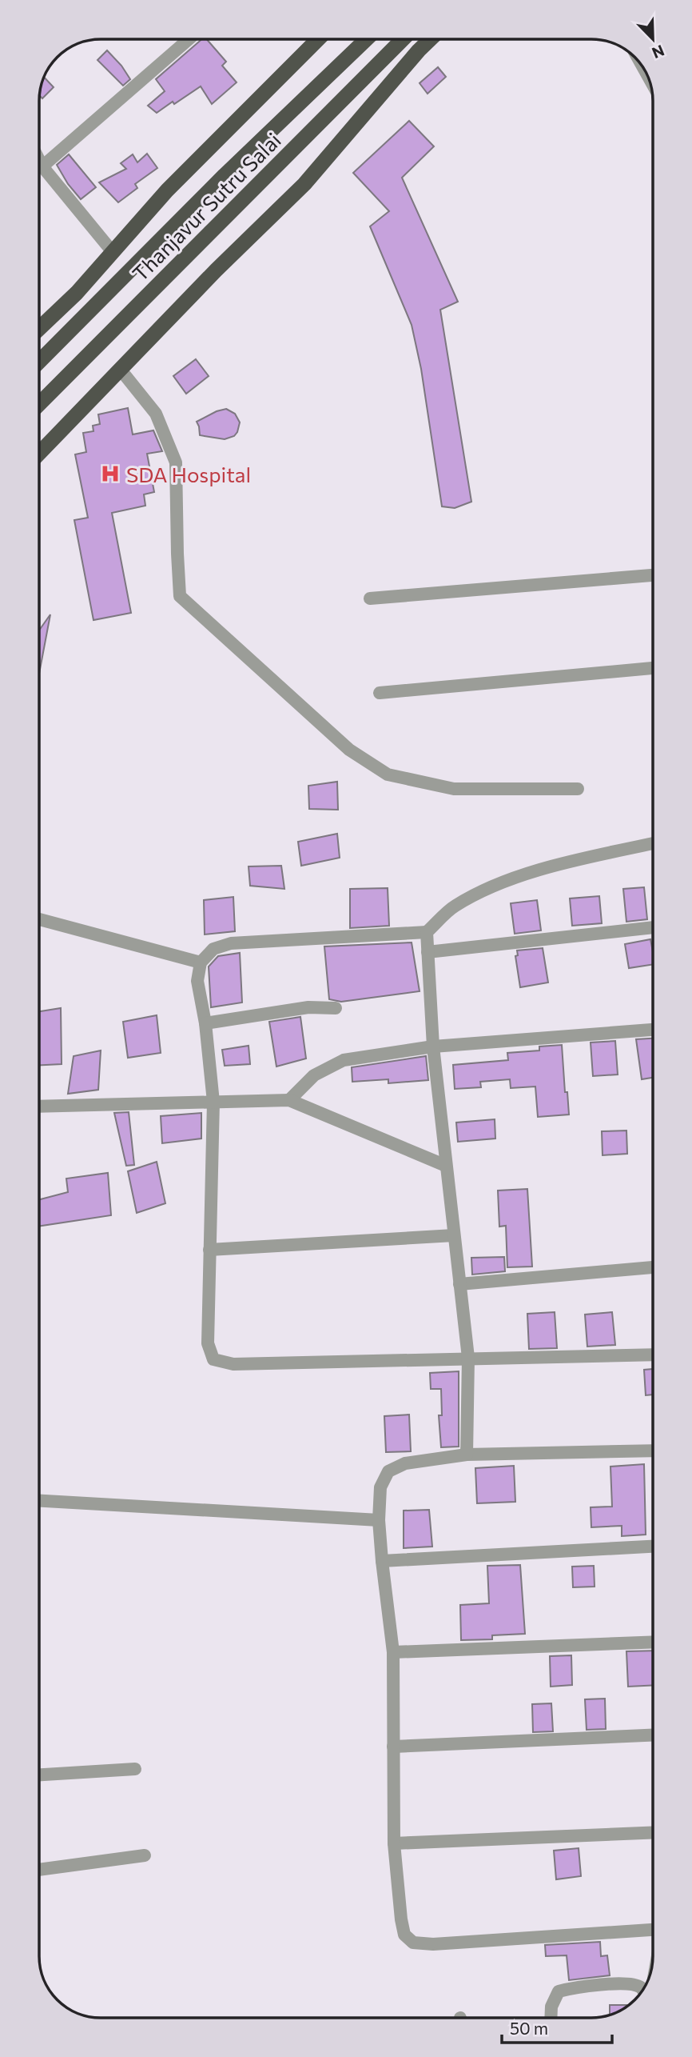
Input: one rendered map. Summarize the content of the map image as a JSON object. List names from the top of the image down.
{
  "streets": {
    "highway": ["Thanjavur Sutru Salai"]
  },
  "places": {
    "hospital": ["SDA Hospital"]
  },
  "scale_bar": "50 m",
  "north": "bottom right"
}
